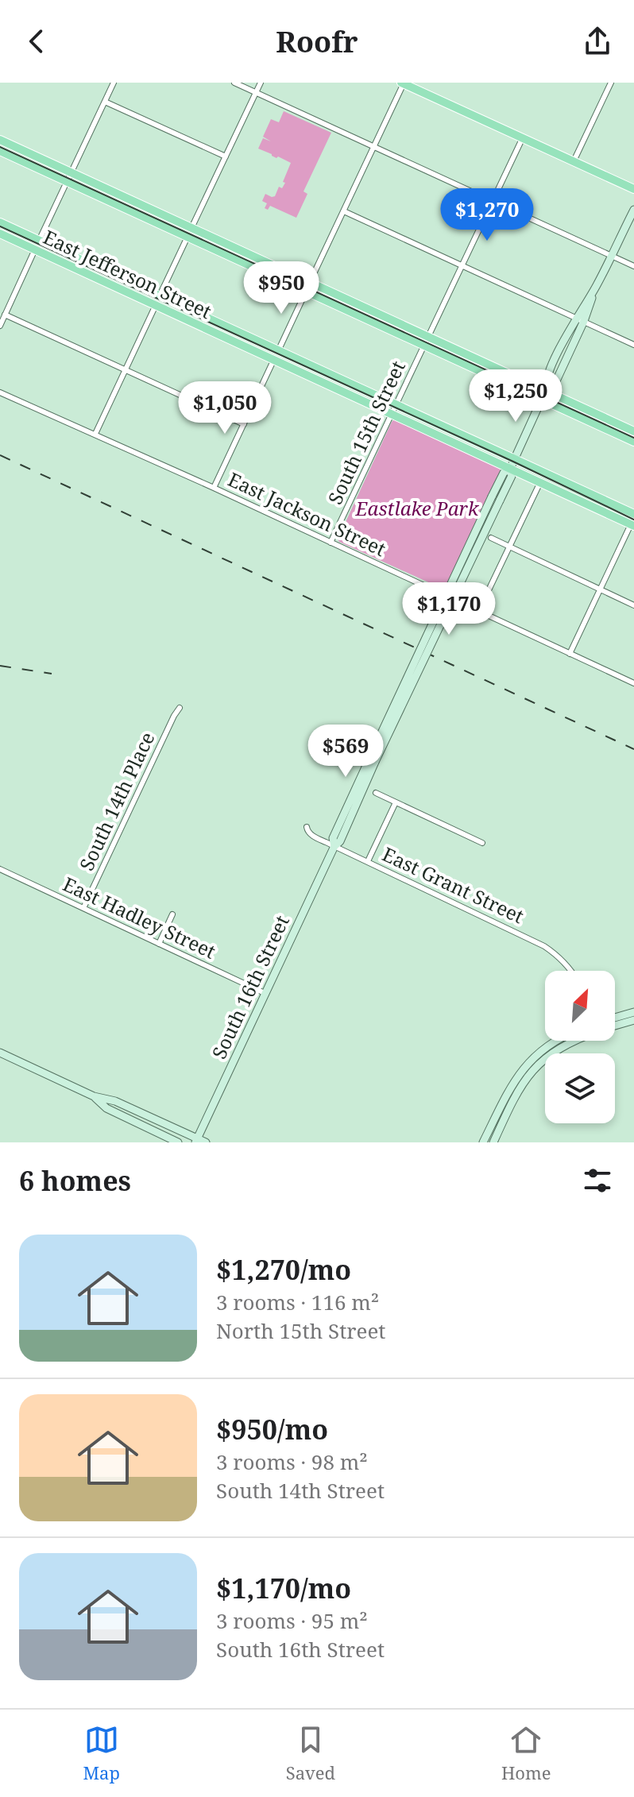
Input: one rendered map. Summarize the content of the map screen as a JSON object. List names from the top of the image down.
{
  "streets": {
    "main road": ["East Jefferson Street", "South 16th Street"],
    "street": [
      "South 15th Street",
      "East Jackson Street",
      "South 14th Place",
      "East Grant Street",
      "East Hadley Street"
    ]
  },
  "crossings": [
    ["East Jefferson Street", "South 15th Street"],
    ["East Jefferson Street", "South 16th Street"],
    ["South 15th Street", "East Jackson Street"],
    ["South 14th Place", "East Hadley Street"],
    ["East Grant Street", "South 16th Street"],
    ["East Hadley Street", "South 16th Street"]
  ],
  "parks": ["Eastlake Park"],
  "north": "top right",
  "page": {
    "header": "Roofr",
    "price": [
      "$1,270",
      "$950",
      "$1,250",
      "$1,050",
      "$1,170",
      "$569"
    ],
    "heading": "6 homes",
    "list": [
      {
        "name": "$1,270/mo",
        "note": "3 rooms · 116 m² · North 15th Street"
      },
      {
        "name": "$950/mo",
        "note": "3 rooms · 98 m² · South 14th Street"
      },
      {
        "name": "$1,170/mo",
        "note": "3 rooms · 95 m² · South 16th Street"
      }
    ],
    "tabs": ["Map", "Saved", "Home"]
  }
}
